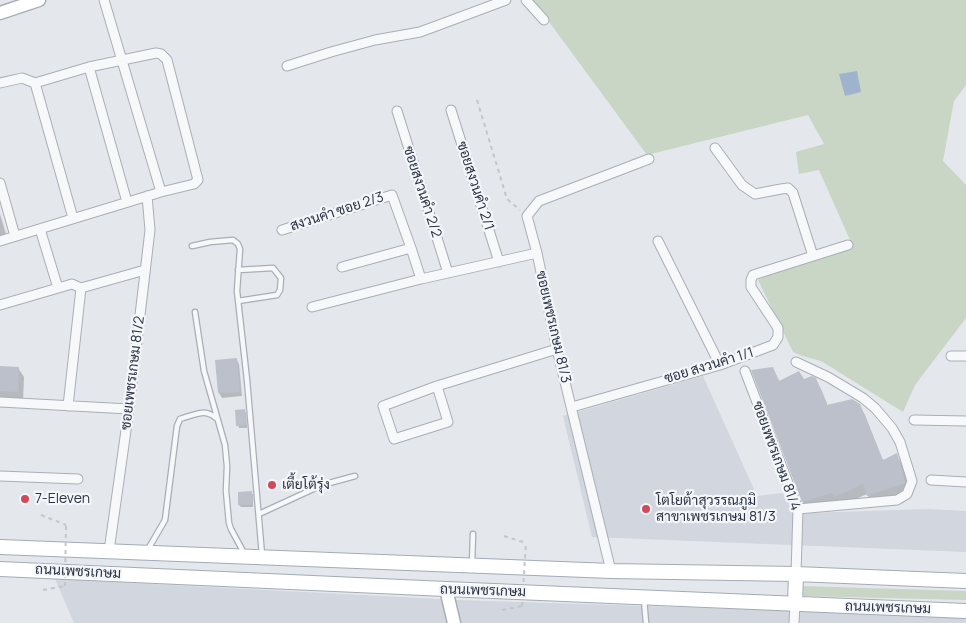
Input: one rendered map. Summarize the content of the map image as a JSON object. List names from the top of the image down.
{
  "streets": {
    "main road": ["ถนนเพชรเกษม"],
    "street": [
      "ซอยสงวนคำ 2/1",
      "ซอยสงวนคำ 2/2",
      "สงวนคำ ซอย 2/3",
      "ซอยเพชรเกษม 81/3",
      "ซอย สงวนคำ 1/1",
      "ซอยเพชรเกษม 81/2",
      "ซอยเพชรเกษม 81/4"
    ]
  },
  "crossings": [
    ["ซอยเพชรเกษม 81/3", "ซอย สงวนคำ 1/1"],
    ["ซอยเพชรเกษม 81/3", "ถนนเพชรเกษม"],
    ["ซอยเพชรเกษม 81/2", "ถนนเพชรเกษม"],
    ["ซอยเพชรเกษม 81/4", "ถนนเพชรเกษม"]
  ],
  "places": ["เตี้ยโต้รุ่ง", "7-Eleven", "โตโยต้าสุวรรณภูมิ สาขาเพชรเกษม 81/3"]
}
